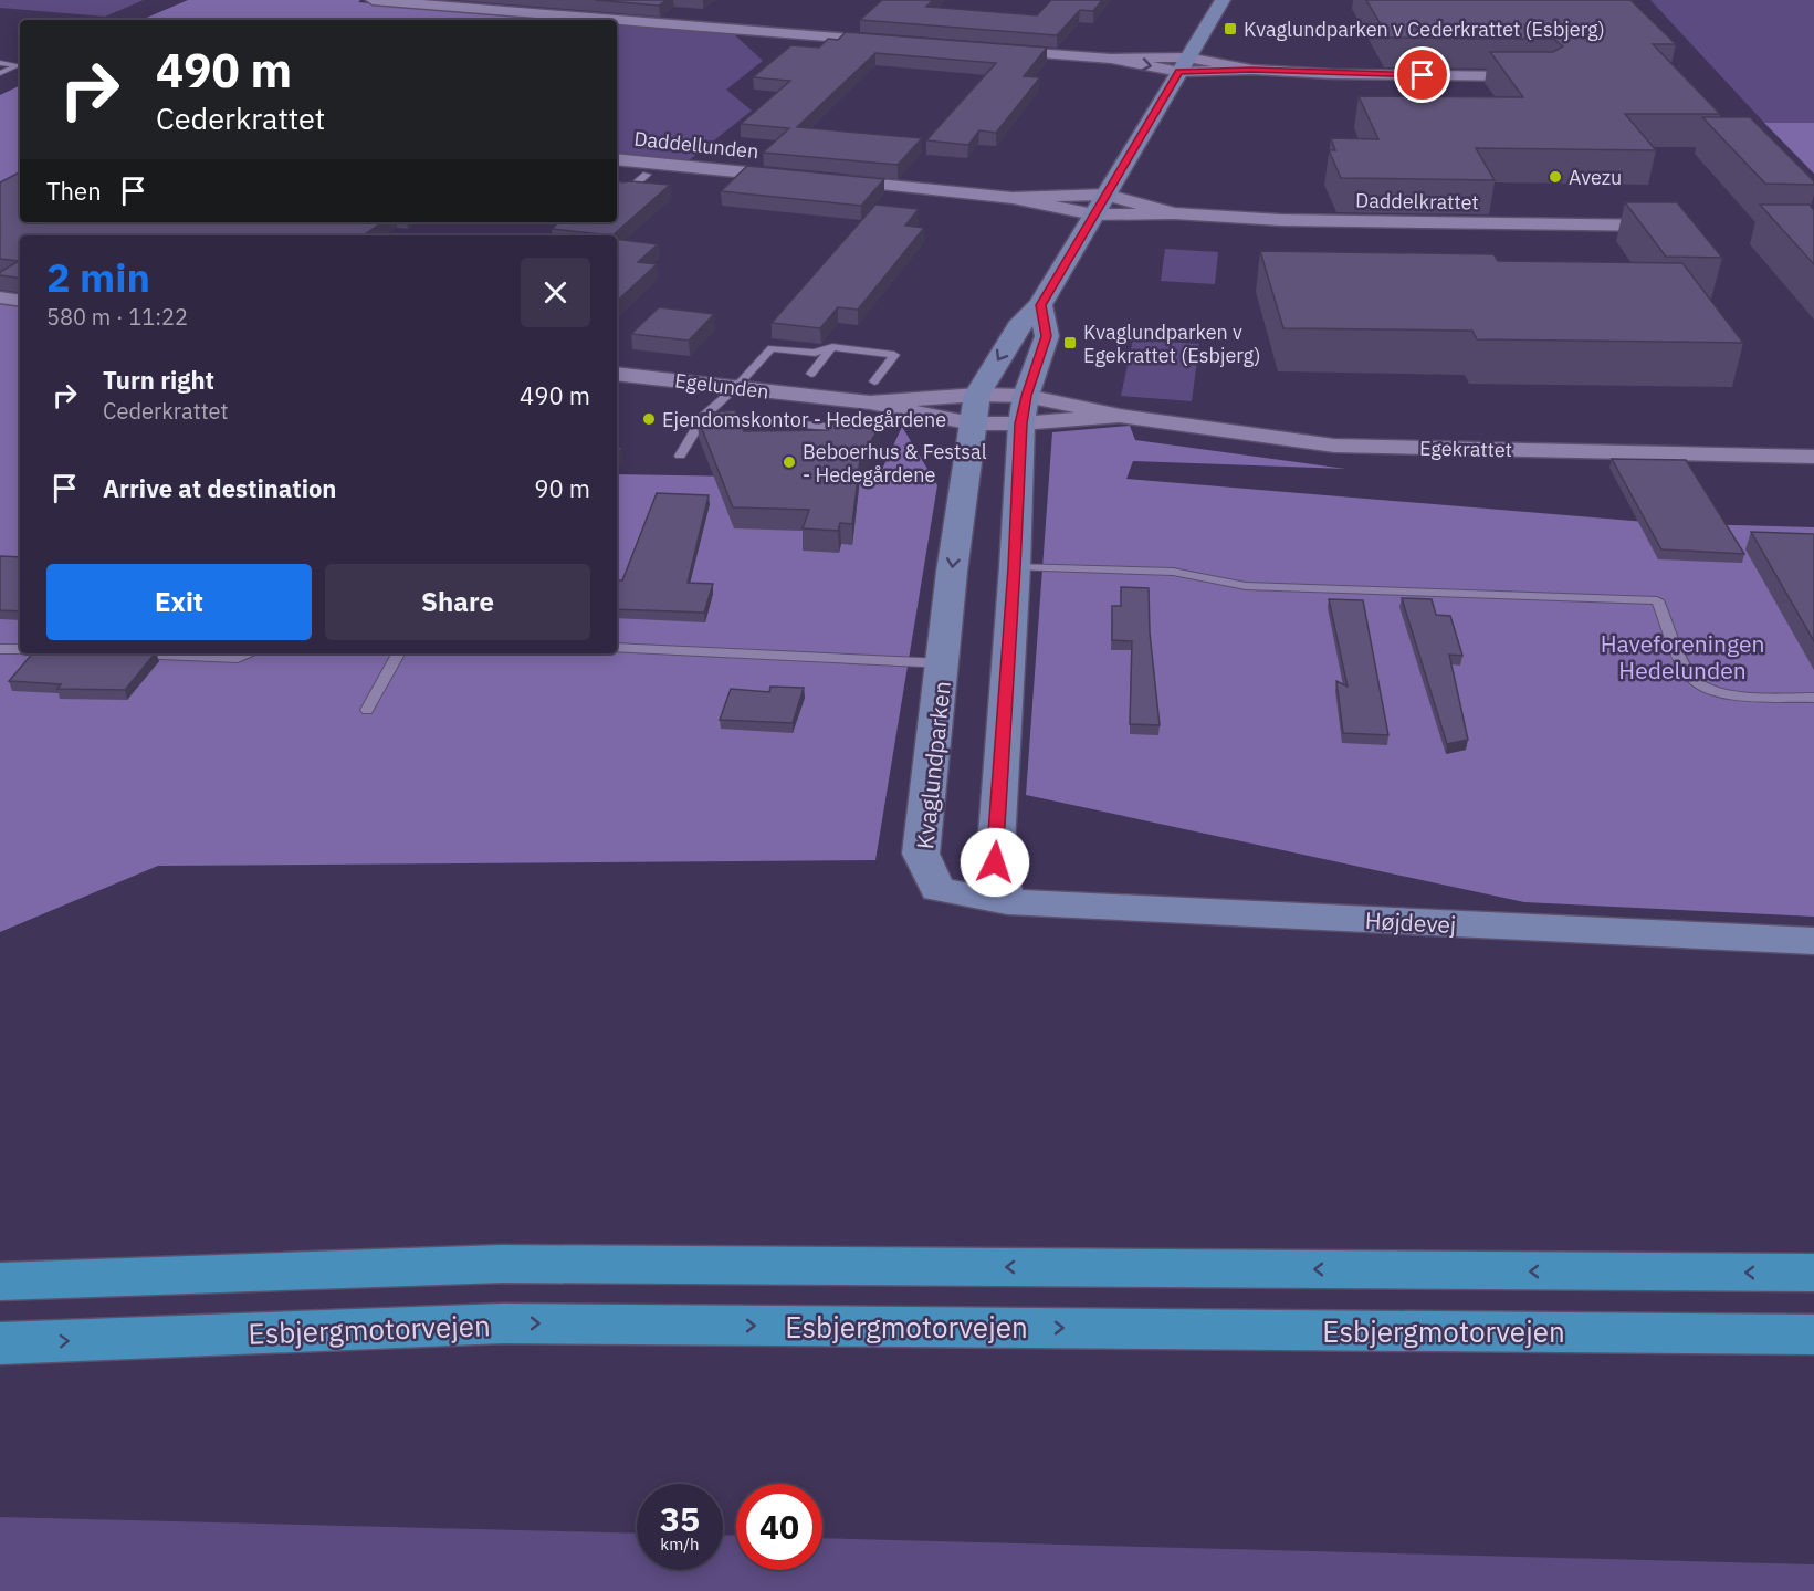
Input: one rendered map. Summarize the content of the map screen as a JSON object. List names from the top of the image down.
{
  "streets": {
    "highway": ["Esbjergmotorvejen"],
    "street": [
      "Daddellunden",
      "Daddelkrattet",
      "Egelunden",
      "Egekrattet",
      "Kvaglundparken",
      "Højdevej"
    ]
  },
  "crossings": [
    ["Daddelkrattet", "Kvaglundparken"],
    ["Egelunden", "Egekrattet"],
    ["Egelunden", "Kvaglundparken"],
    ["Kvaglundparken", "Højdevej"]
  ],
  "parks": ["Haveforeningen Hedelunden"],
  "places": {
    "transit": ["Kvaglundparken v Cederkrattet (Esbjerg)", "Kvaglundparken v Egekrattet (Esbjerg)"],
    "other": ["Avezu", "Ejendomskontor - Hedegårdene", "Beboerhus & Festsal - Hedegårdene"]
  },
  "page": {
    "turn": ["490 m", "Cederkrattet"],
    "then": "Then",
    "heading": ["2 min", "580 m · 11:22"],
    "list": [
      {
        "name": "Turn right",
        "note": "Cederkrattet",
        "value": "490 m"
      },
      {
        "name": "Arrive at destination",
        "value": "90 m"
      }
    ],
    "buttons": ["Exit", "Share"],
    "speed": "35 km/h",
    "limit": "40"
  }
}
